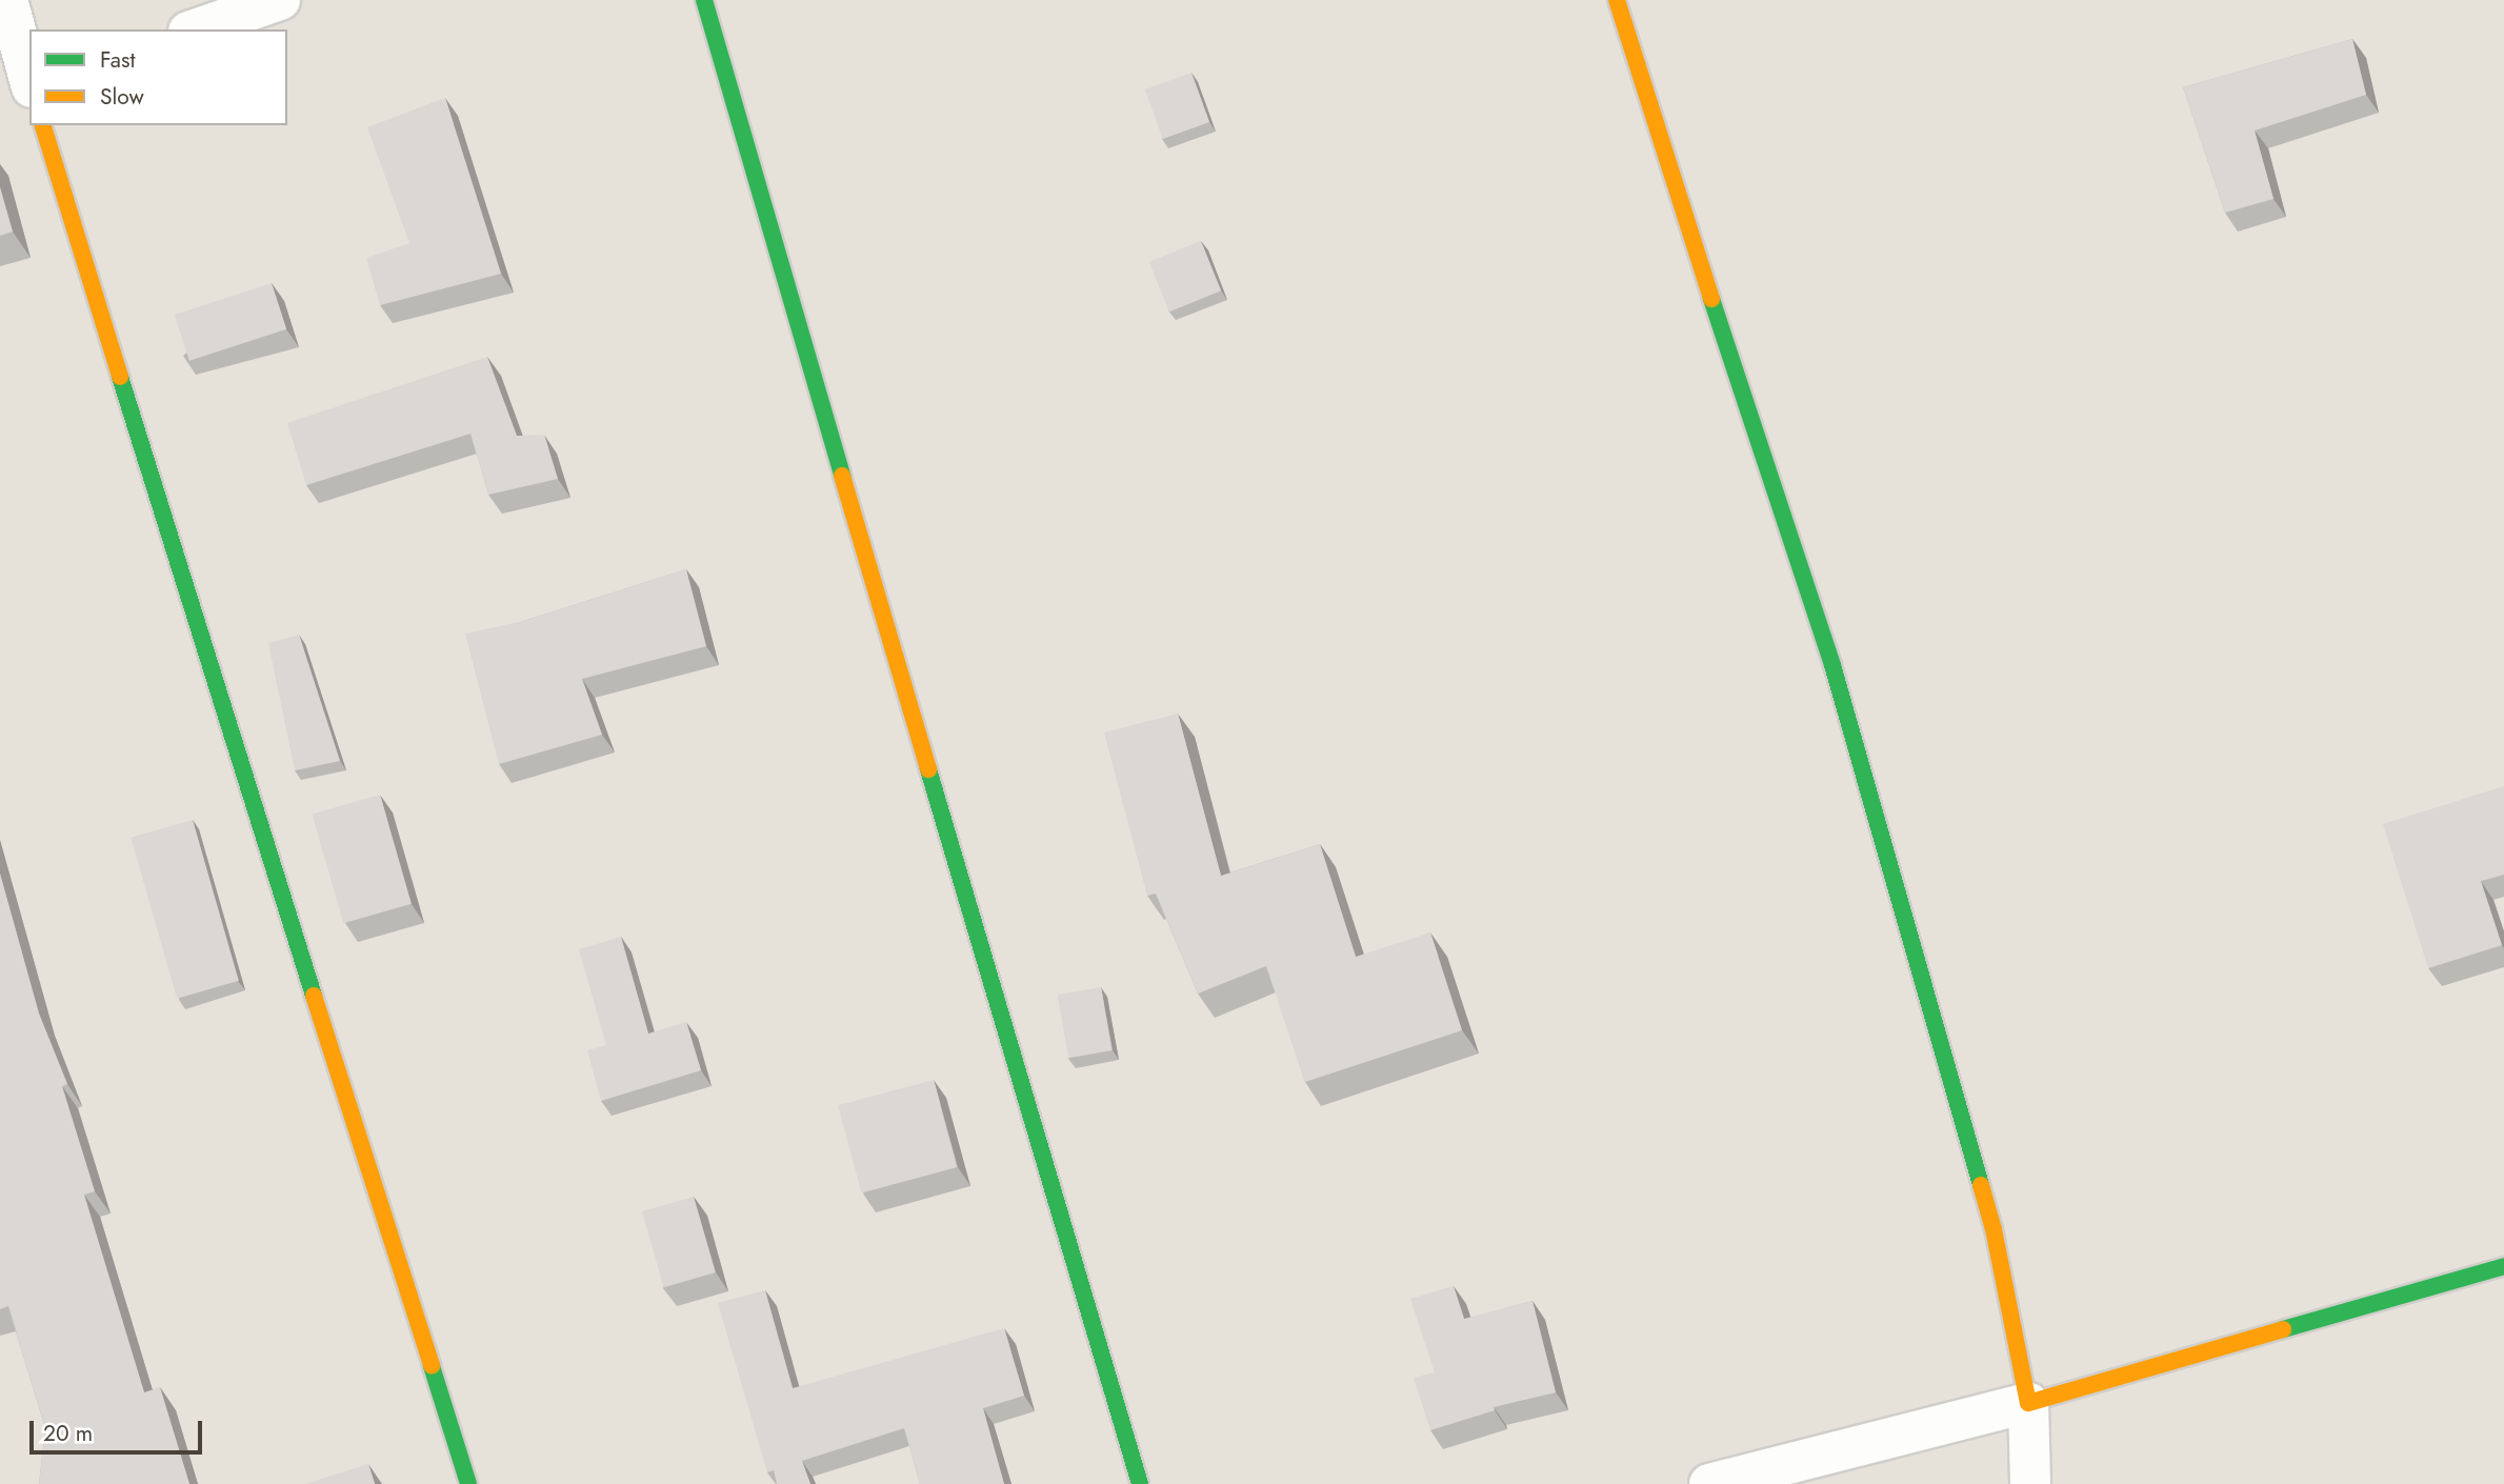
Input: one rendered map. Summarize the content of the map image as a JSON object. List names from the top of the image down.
{
  "legend": ["Fast", "Slow"],
  "scale_bar": "20 m"
}
